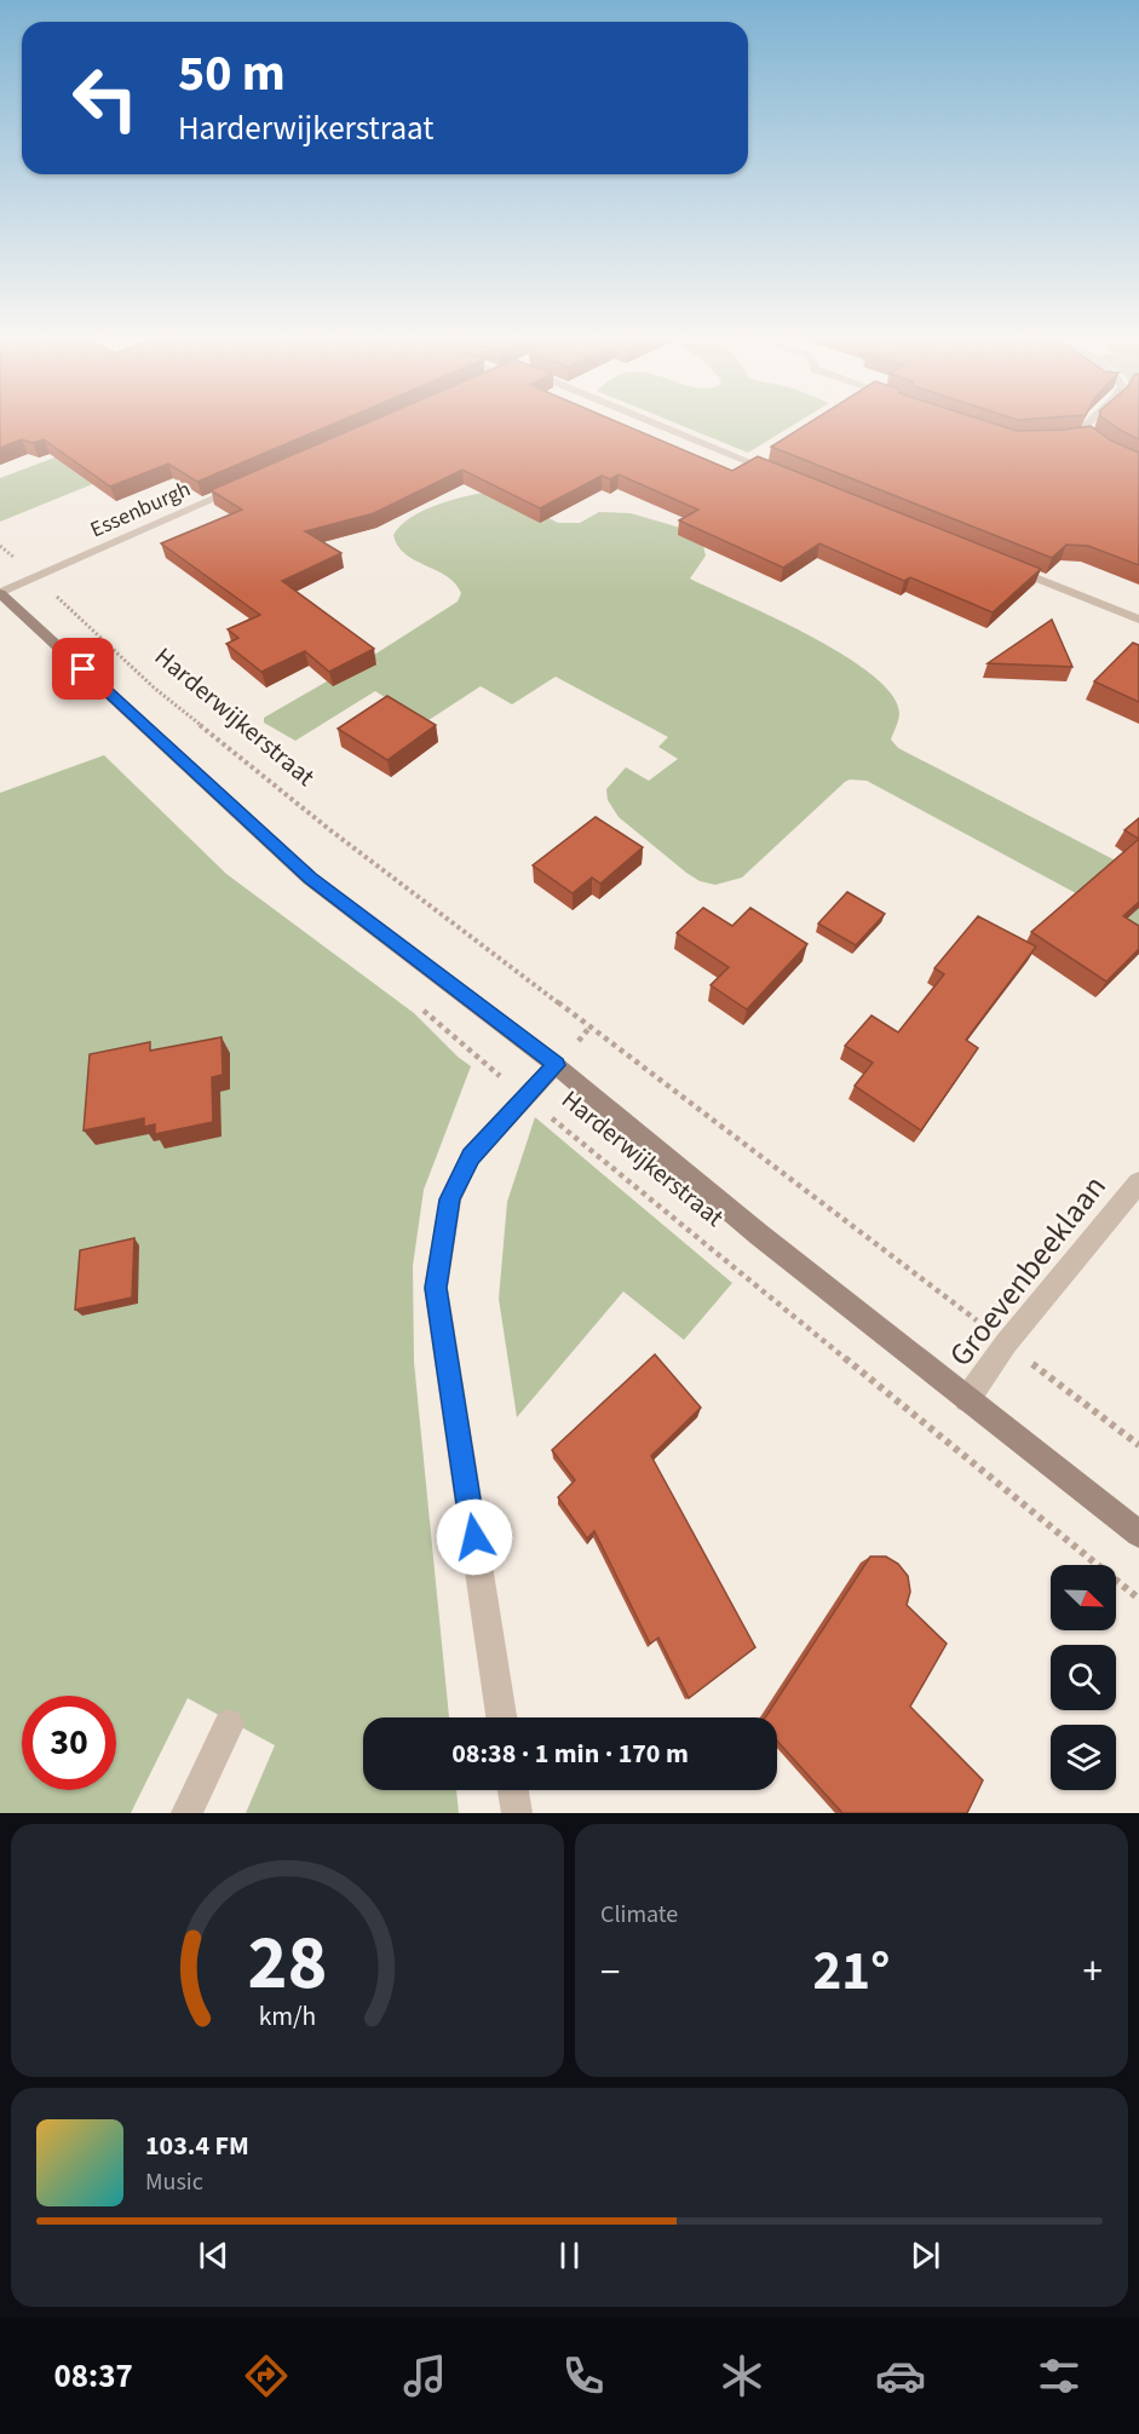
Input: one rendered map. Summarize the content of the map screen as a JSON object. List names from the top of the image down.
{
  "streets": {
    "main road": ["Harderwijkerstraat"],
    "street": ["Essenburgh", "Groevenbeeklaan"]
  },
  "crossings": [
    ["Essenburgh", "Harderwijkerstraat"],
    ["Harderwijkerstraat", "Groevenbeeklaan"]
  ],
  "north": "bottom right",
  "page": {
    "turn": ["50 m", "Harderwijkerstraat"],
    "limit": "30",
    "trip": "08:38 · 1 min · 170 m",
    "tile": "Climate",
    "heat": ["−", "21°", "+"],
    "song": ["103.4 FM", "Music"],
    "tabs": "08:37",
    "gauge": ["28", "km/h"]
  }
}
